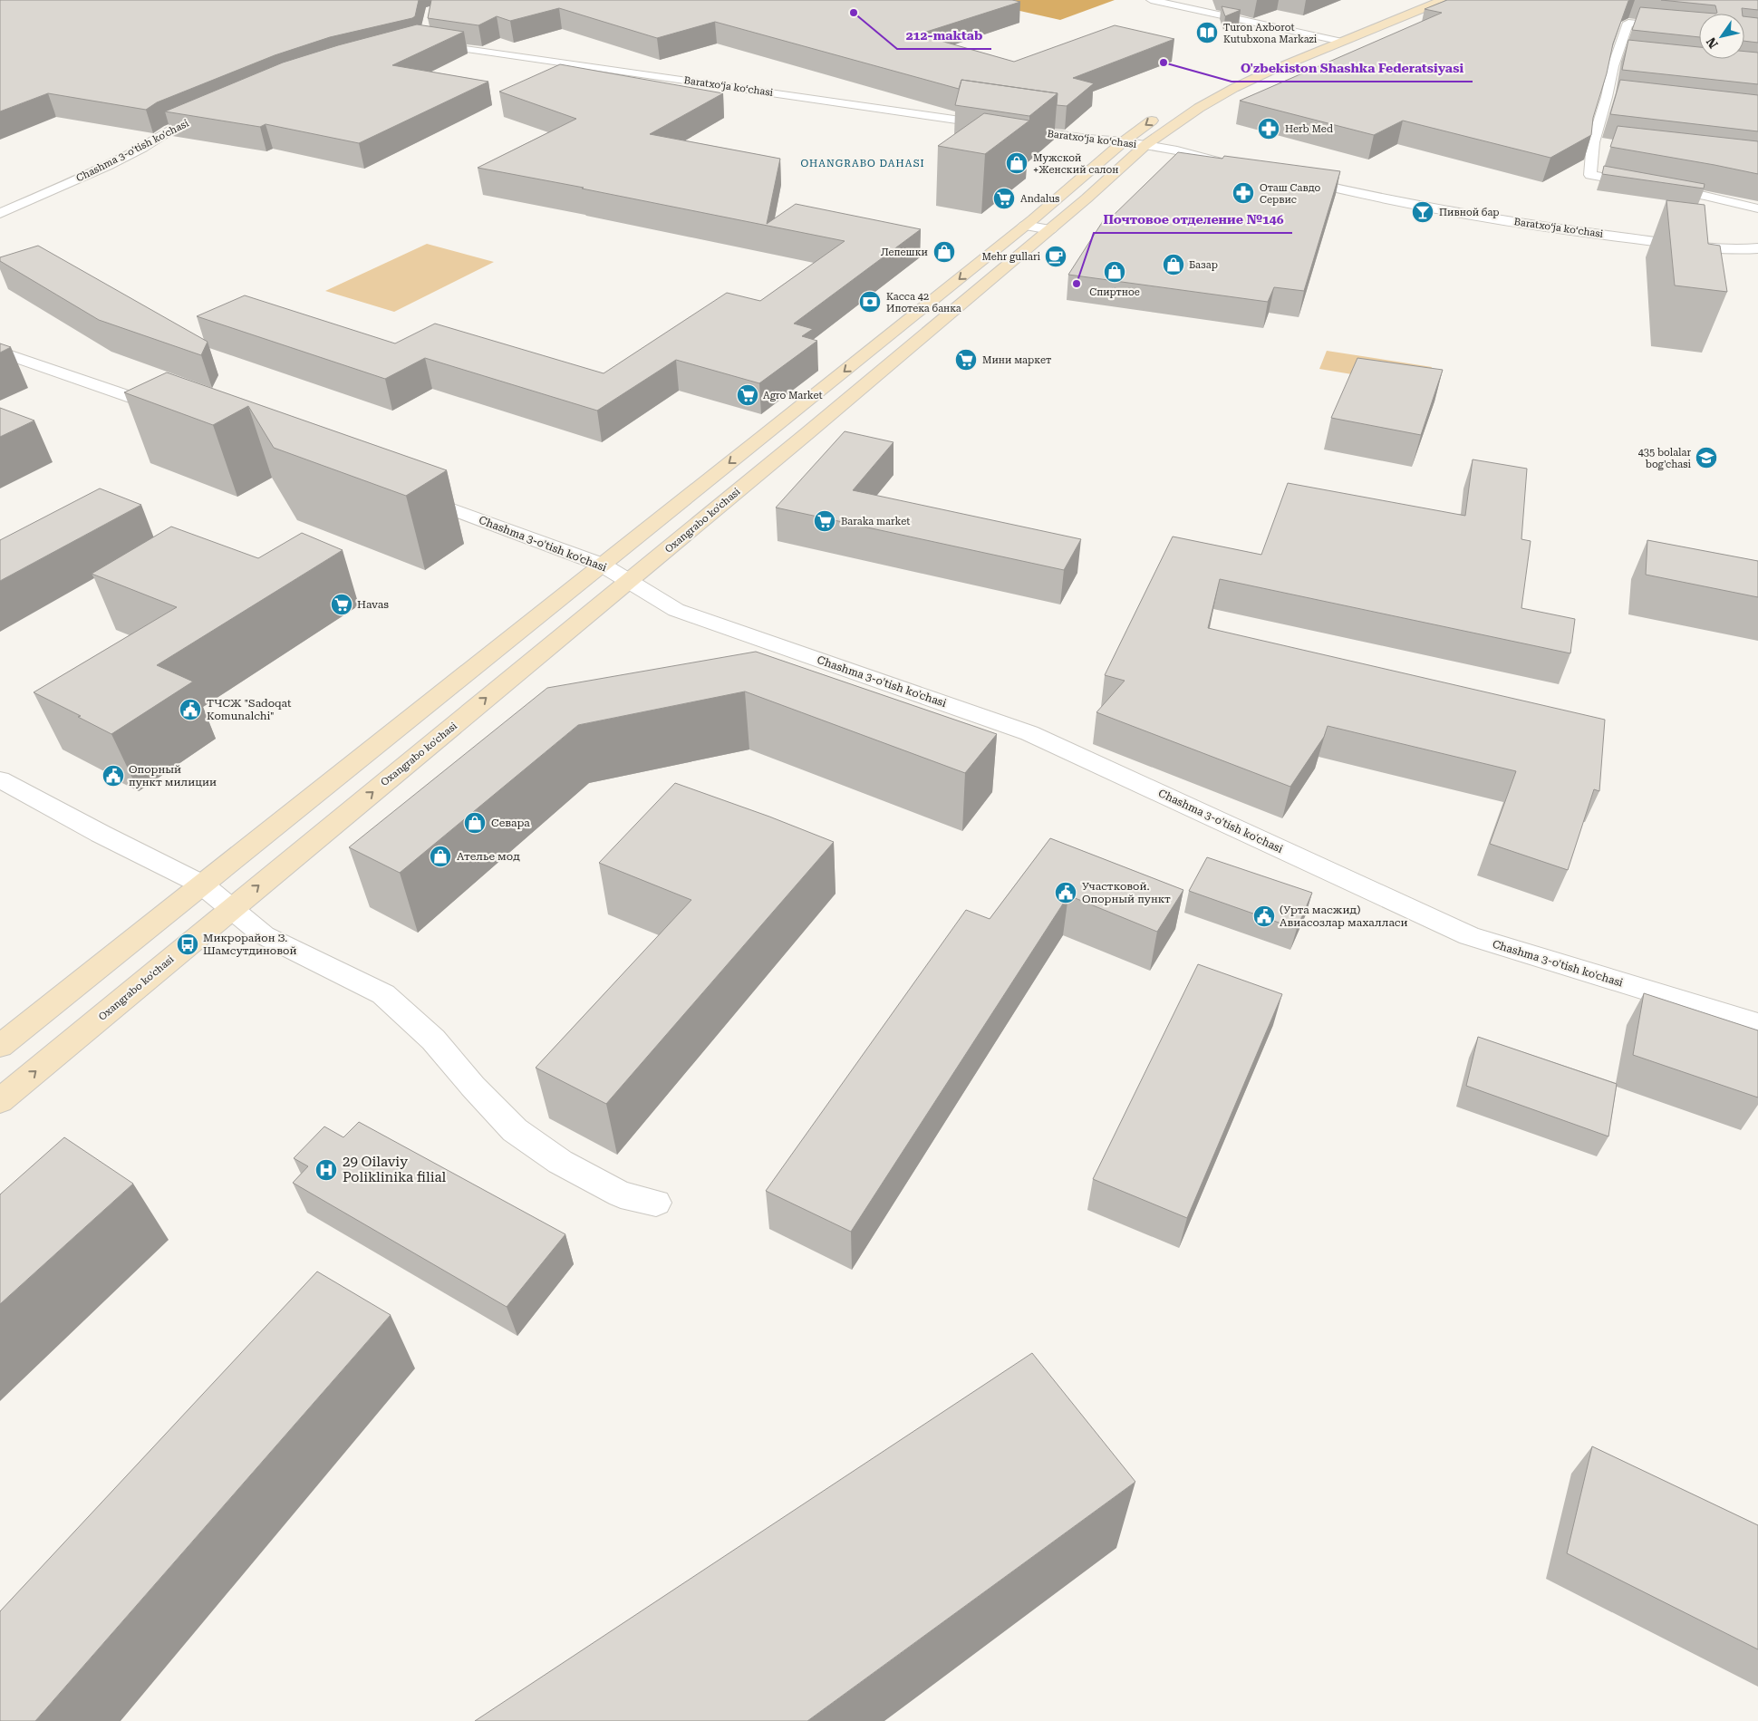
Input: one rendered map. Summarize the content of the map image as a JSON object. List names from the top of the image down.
{
  "streets": {
    "main road": ["Oxangrabo ko'chasi"],
    "street": ["Baratxoʻja koʻchasi", "Chashma 3-o'tish ko'chasi"]
  },
  "crossings": [
    ["Baratxoʻja koʻchasi", "Oxangrabo ko'chasi"],
    ["Chashma 3-o'tish ko'chasi", "Oxangrabo ko'chasi"]
  ],
  "districts": ["OHANGRABO DAHASI"],
  "places": {
    "other": ["212-maktab", "O'zbekiston Shashka Federatsiyasi", "Почтовое отделение №146"],
    "library": ["Turon Axborot Kutubxona Markazi"],
    "pharmacy": ["Herb Med", "Оташ Савдо Сервис"],
    "shop": [
      "Мужской +Женский салон",
      "Лепешки",
      "Базар",
      "Спиртное",
      "Севара",
      "Ателье мод"
    ],
    "supermarket": [
      "Andalus",
      "Мини маркет",
      "Agro Market",
      "Baraka market",
      "Havas"
    ],
    "bar": ["Пивной бар"],
    "cafe": ["Mehr gullari"],
    "bank": ["Касса 42 Ипотека банка"],
    "school or university": ["435 bolalar bog'chasi"],
    "public building": [
      "ТЧСЖ \"Sadoqat Komunalchi\"",
      "Опорный пункт милиции",
      "Участковой. Опорный пункт",
      "(Урта масжид) Авиасозлар махалласи"
    ],
    "bus stop": ["Микрорайон З. Шамсутдиновой"],
    "hospital": ["29 Oilaviy Poliklinika filial"]
  },
  "north": "bottom left"
}
